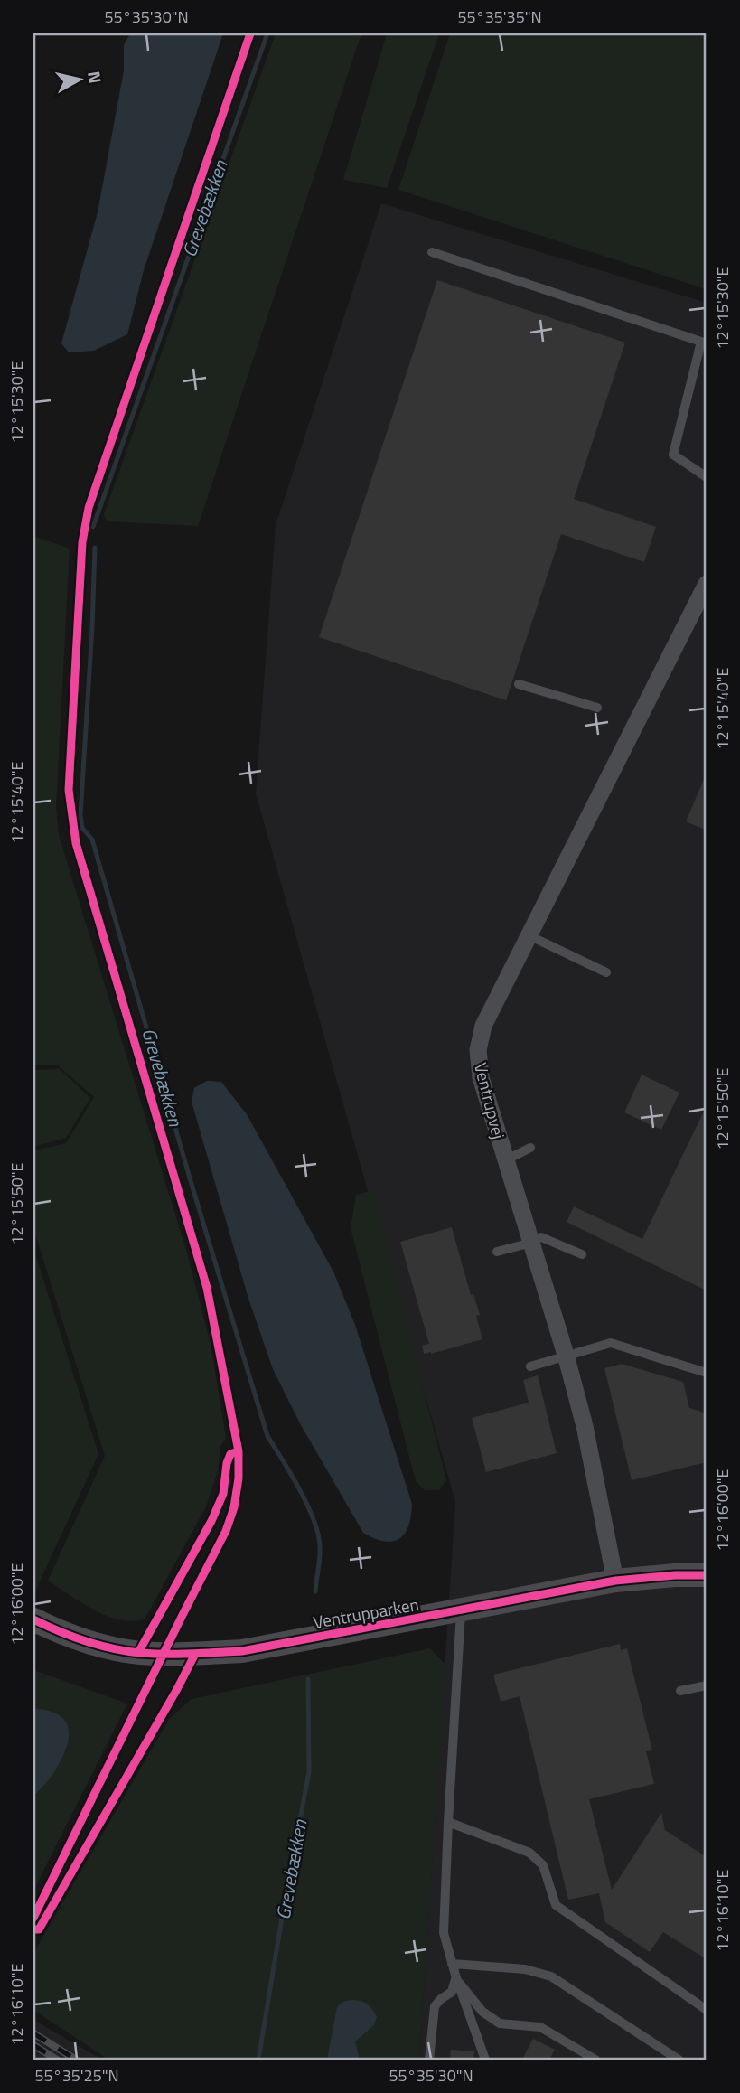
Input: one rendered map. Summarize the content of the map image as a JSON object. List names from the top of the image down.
{
  "streets": {
    "street": ["Ventrupvej", "Ventrupparken"]
  },
  "crossings": [
    ["Ventrupvej", "Ventrupparken"]
  ],
  "water": ["Grevebækken"],
  "north": "right",
  "coordinates": [
    "55°35'30\"N",
    "55°35'35\"N",
    "12°15'30\"E",
    "12°15'40\"E",
    "12°15'50\"E",
    "12°16'00\"E",
    "12°16'10\"E",
    "55°35'25\"N"
  ]
}
